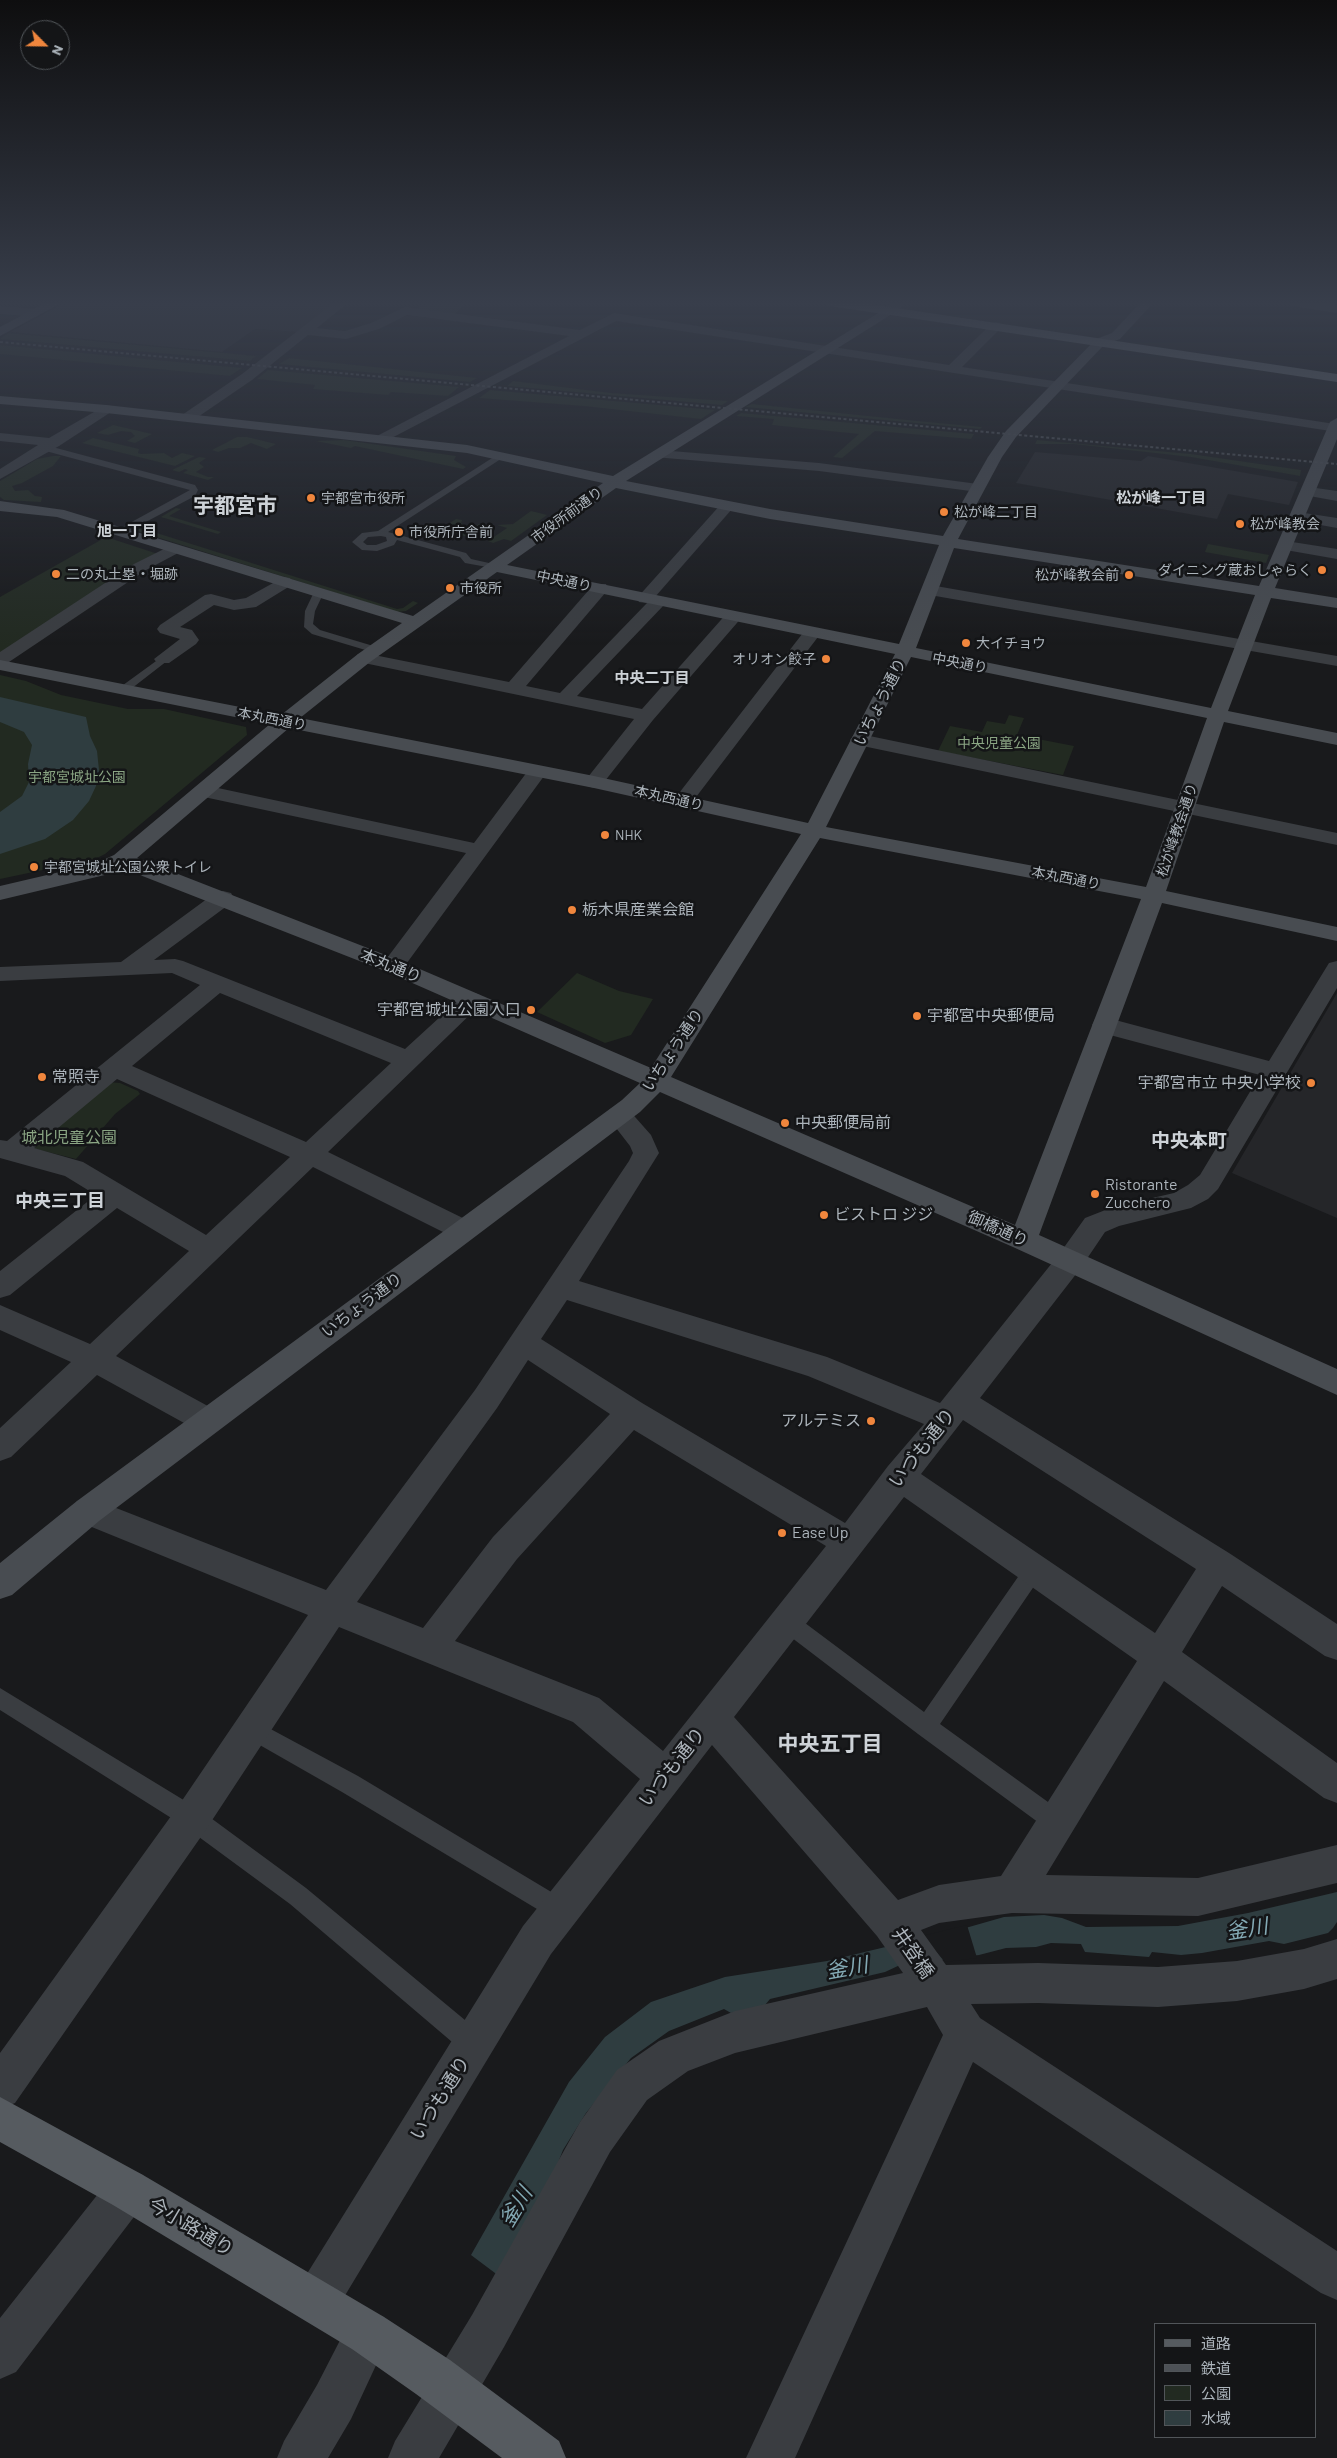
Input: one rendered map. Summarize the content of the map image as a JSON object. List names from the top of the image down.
{
  "streets": {
    "main road": ["今小路通り"],
    "street": [
      "市役所前通り",
      "中央通り",
      "いちょう通り",
      "本丸西通り",
      "松が峰教会通り",
      "本丸通り",
      "御橋通り",
      "いづも通り",
      "井登橋"
    ]
  },
  "crossings": [
    ["市役所前通り", "中央通り"],
    ["市役所前通り", "本丸西通り"],
    ["市役所前通り", "本丸通り"],
    ["中央通り", "いちょう通り"],
    ["中央通り", "松が峰教会通り"],
    ["いちょう通り", "本丸西通り"],
    ["いちょう通り", "本丸通り"],
    ["いちょう通り", "御橋通り"],
    ["本丸西通り", "松が峰教会通り"],
    ["松が峰教会通り", "御橋通り"],
    ["本丸通り", "御橋通り"],
    ["御橋通り", "いづも通り"],
    ["いづも通り", "井登橋"],
    ["いづも通り", "今小路通り"]
  ],
  "districts": [
    "松が峰一丁目",
    "宇都宮市",
    "旭一丁目",
    "中央二丁目",
    "中央本町",
    "中央三丁目",
    "中央五丁目"
  ],
  "water": ["釜川"],
  "parks": ["中央児童公園", "宇都宮城址公園", "城北児童公園"],
  "places": [
    "宇都宮市役所",
    "松が峰二丁目",
    "松が峰教会",
    "市役所庁舎前",
    "ダイニング蔵おしゃらく",
    "二の丸土塁・堀跡",
    "松が峰教会前",
    "市役所",
    "大イチョウ",
    "オリオン餃子",
    "NHK",
    "宇都宮城址公園公衆トイレ",
    "栃木県産業会館",
    "宇都宮城址公園入口",
    "宇都宮中央郵便局",
    "常照寺",
    "宇都宮市立 中央小学校",
    "中央郵便局前",
    "Ristorante Zucchero",
    "ビストロ ジジ",
    "アルテミス",
    "Ease Up"
  ],
  "legend": [
    "道路",
    "鉄道",
    "公園",
    "水域"
  ],
  "north": "bottom right"
}
